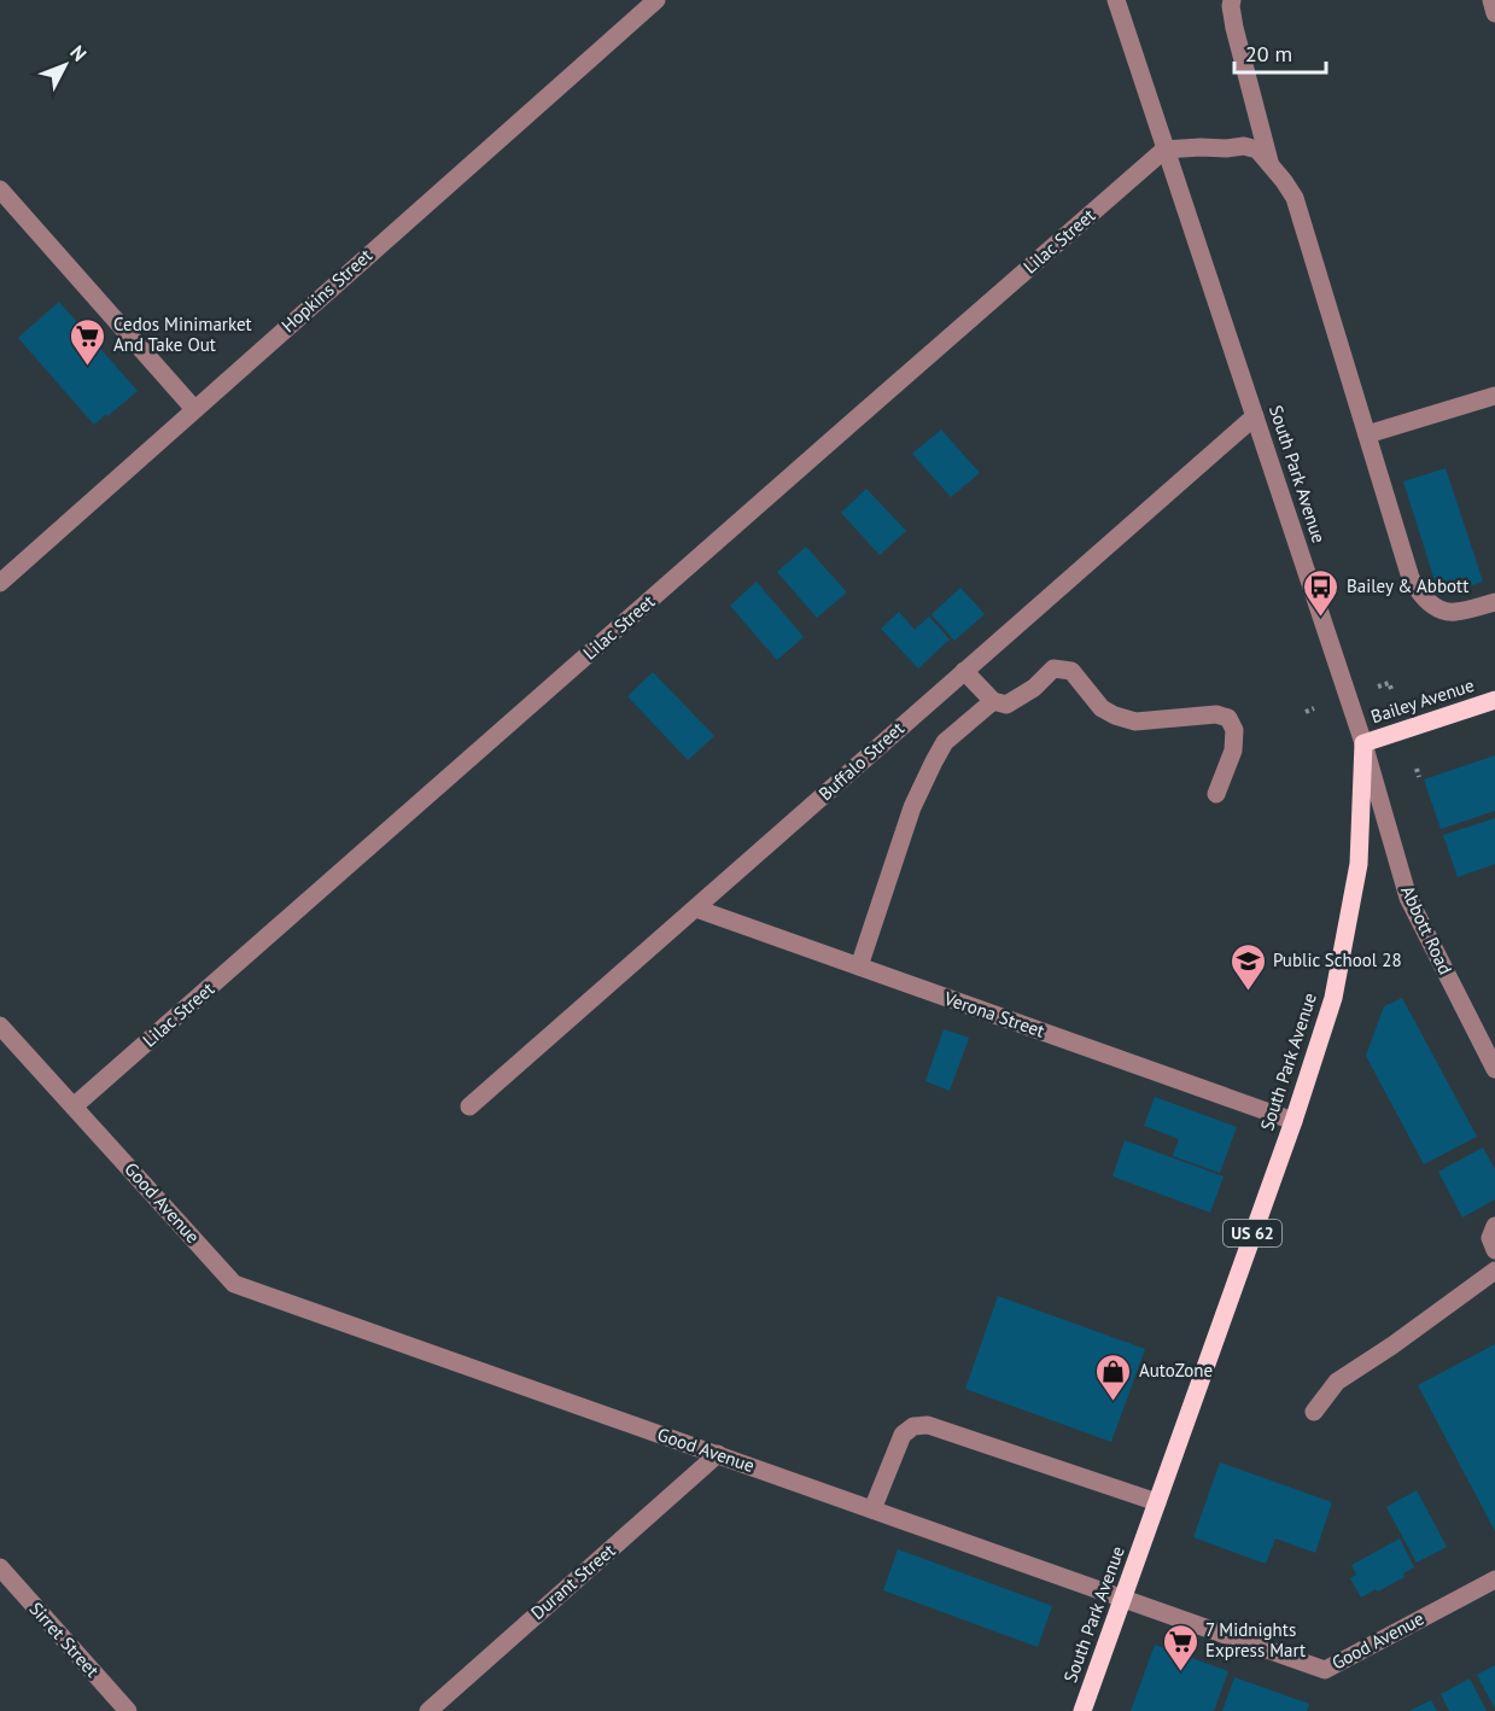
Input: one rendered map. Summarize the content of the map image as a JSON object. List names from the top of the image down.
{
  "streets": {
    "main road": ["South Park Avenue", "Bailey Avenue", "US 62"],
    "street": [
      "Lilac Street",
      "Hopkins Street",
      "Buffalo Street",
      "Abbott Road",
      "Verona Street",
      "Good Avenue",
      "Durant Street",
      "Sirret Street"
    ]
  },
  "crossings": [
    ["Lilac Street", "South Park Avenue"],
    ["Lilac Street", "Good Avenue"],
    ["South Park Avenue", "Bailey Avenue"],
    ["South Park Avenue", "Buffalo Street"],
    ["South Park Avenue", "Abbott Road"],
    ["South Park Avenue", "Verona Street"],
    ["South Park Avenue", "Good Avenue"],
    ["Bailey Avenue", "Abbott Road"],
    ["Buffalo Street", "Verona Street"],
    ["Good Avenue", "Durant Street"]
  ],
  "places": {
    "supermarket": ["Cedos Minimarket And Take Out", "7 Midnights Express Mart"],
    "bus stop": ["Bailey & Abbott"],
    "school or university": ["Public School 28"],
    "shop": ["AutoZone"]
  },
  "scale_bar": "20 m",
  "north": "top right"
}
